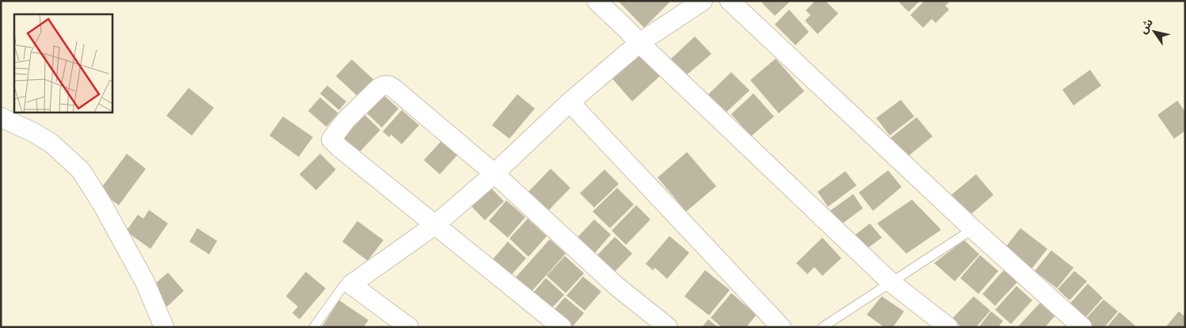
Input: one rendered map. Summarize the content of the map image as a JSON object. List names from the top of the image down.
{
  "north": "top left"
}
